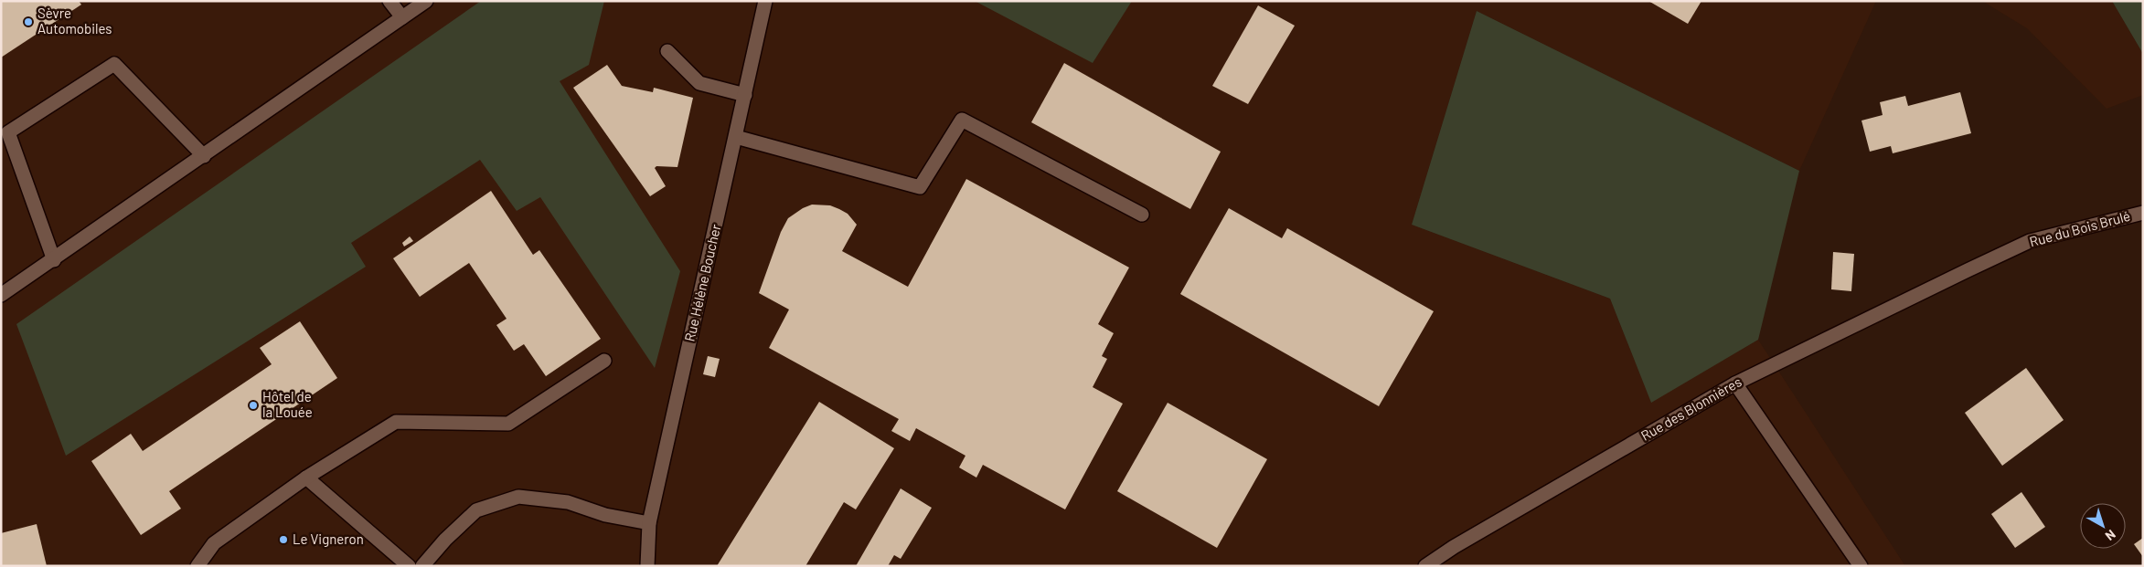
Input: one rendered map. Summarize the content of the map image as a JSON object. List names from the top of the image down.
{
  "streets": {
    "street": ["Rue du Bois Brulé", "Rue Hélène Boucher", "Rue des Blonnières"]
  },
  "crossings": [
    ["Rue du Bois Brulé", "Rue des Blonnières"]
  ],
  "places": ["Sèvre Automobiles", "Hôtel de la Louée", "Le Vigneron"],
  "north": "bottom right"
}
